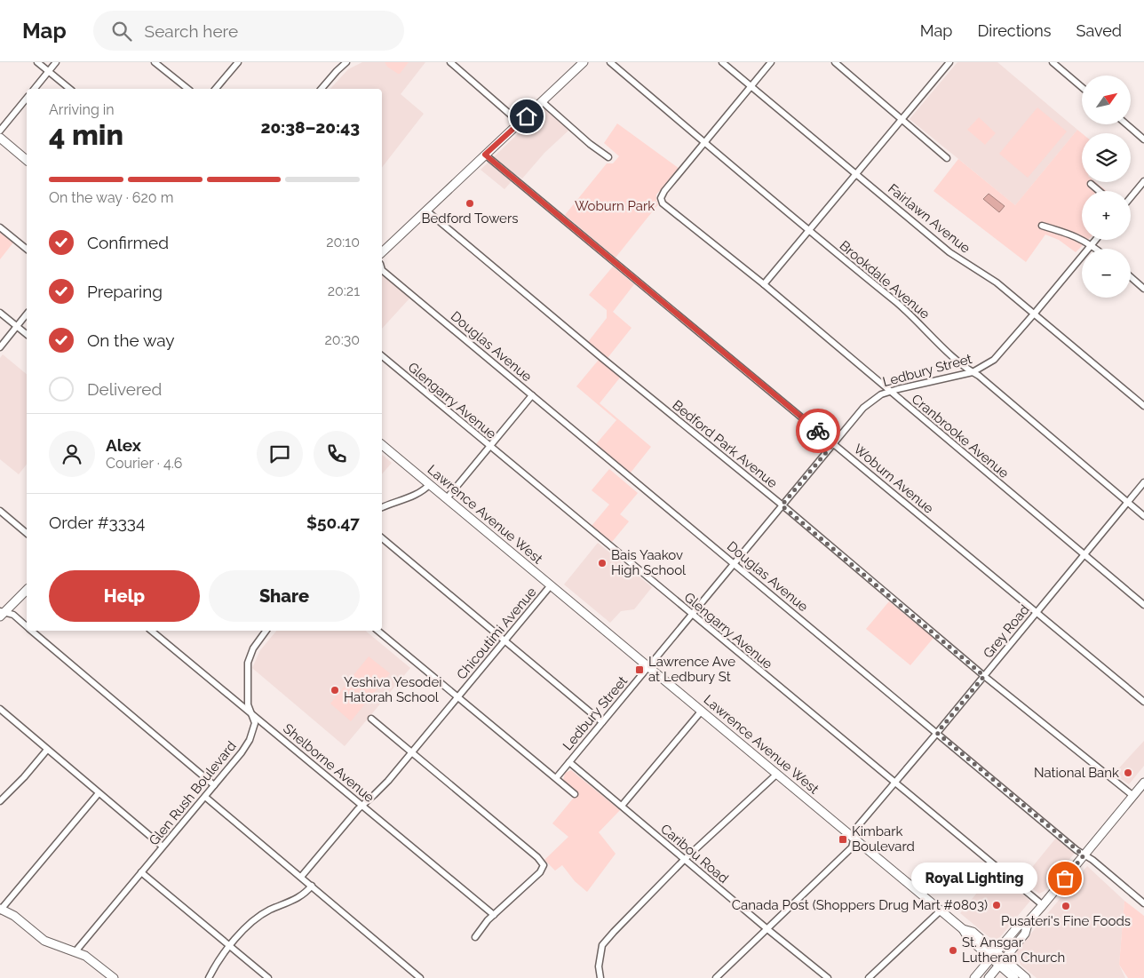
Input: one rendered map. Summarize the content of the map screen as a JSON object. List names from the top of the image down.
{
  "streets": {
    "main road": ["Lawrence Avenue West"],
    "street": [
      "Fairlawn Avenue",
      "Brookdale Avenue",
      "Douglas Avenue",
      "Ledbury Street",
      "Glengarry Avenue",
      "Cranbrooke Avenue",
      "Bedford Park Avenue",
      "Woburn Avenue",
      "Grey Road",
      "Chicoutimi Avenue",
      "Shelborne Avenue",
      "Glen Rush Boulevard",
      "Caribou Road"
    ]
  },
  "crossings": [
    ["Fairlawn Avenue", "Ledbury Street"],
    ["Brookdale Avenue", "Ledbury Street"],
    ["Brookdale Avenue", "Cranbrooke Avenue"],
    ["Brookdale Avenue", "Grey Road"],
    ["Douglas Avenue", "Ledbury Street"],
    ["Douglas Avenue", "Grey Road"],
    ["Ledbury Street", "Glengarry Avenue"],
    ["Ledbury Street", "Cranbrooke Avenue"],
    ["Ledbury Street", "Bedford Park Avenue"],
    ["Ledbury Street", "Woburn Avenue"],
    ["Ledbury Street", "Lawrence Avenue West"],
    ["Ledbury Street", "Caribou Road"],
    ["Glengarry Avenue", "Grey Road"],
    ["Cranbrooke Avenue", "Grey Road"],
    ["Bedford Park Avenue", "Grey Road"],
    ["Woburn Avenue", "Grey Road"],
    ["Lawrence Avenue West", "Grey Road"],
    ["Lawrence Avenue West", "Chicoutimi Avenue"],
    ["Chicoutimi Avenue", "Shelborne Avenue"],
    ["Shelborne Avenue", "Glen Rush Boulevard"]
  ],
  "parks": ["Woburn Park"],
  "places": {
    "other": [
      "Bedford Towers",
      "Bais Yaakov High School",
      "Yeshiva Yesodei Hatorah School",
      "National Bank",
      "Royal Lighting",
      "Canada Post (Shoppers Drug Mart #0803)",
      "Pusateri's Fine Foods",
      "St. Ansgar Lutheran Church"
    ],
    "transit": ["Lawrence Ave at Ledbury St", "Kimbark Boulevard"]
  },
  "north": "top right",
  "page": {
    "header": "Map",
    "search": "Search here",
    "nav": ["Map", "Directions", "Saved"],
    "map_buttons": ["+", "−"],
    "heading": ["4 min", "Arriving in", "20:38–20:43"],
    "panel": [
      "Alex",
      "Courier · 4.6",
      "Order #3334",
      "$50.47"
    ],
    "bar": "On the way · 620 m",
    "list": [
      ["Confirmed", "20:10"],
      ["Preparing", "20:21"],
      ["On the way", "20:30"],
      "Delivered"
    ],
    "buttons": ["Help", "Share"],
    "bubble": "Royal Lighting"
  }
}
